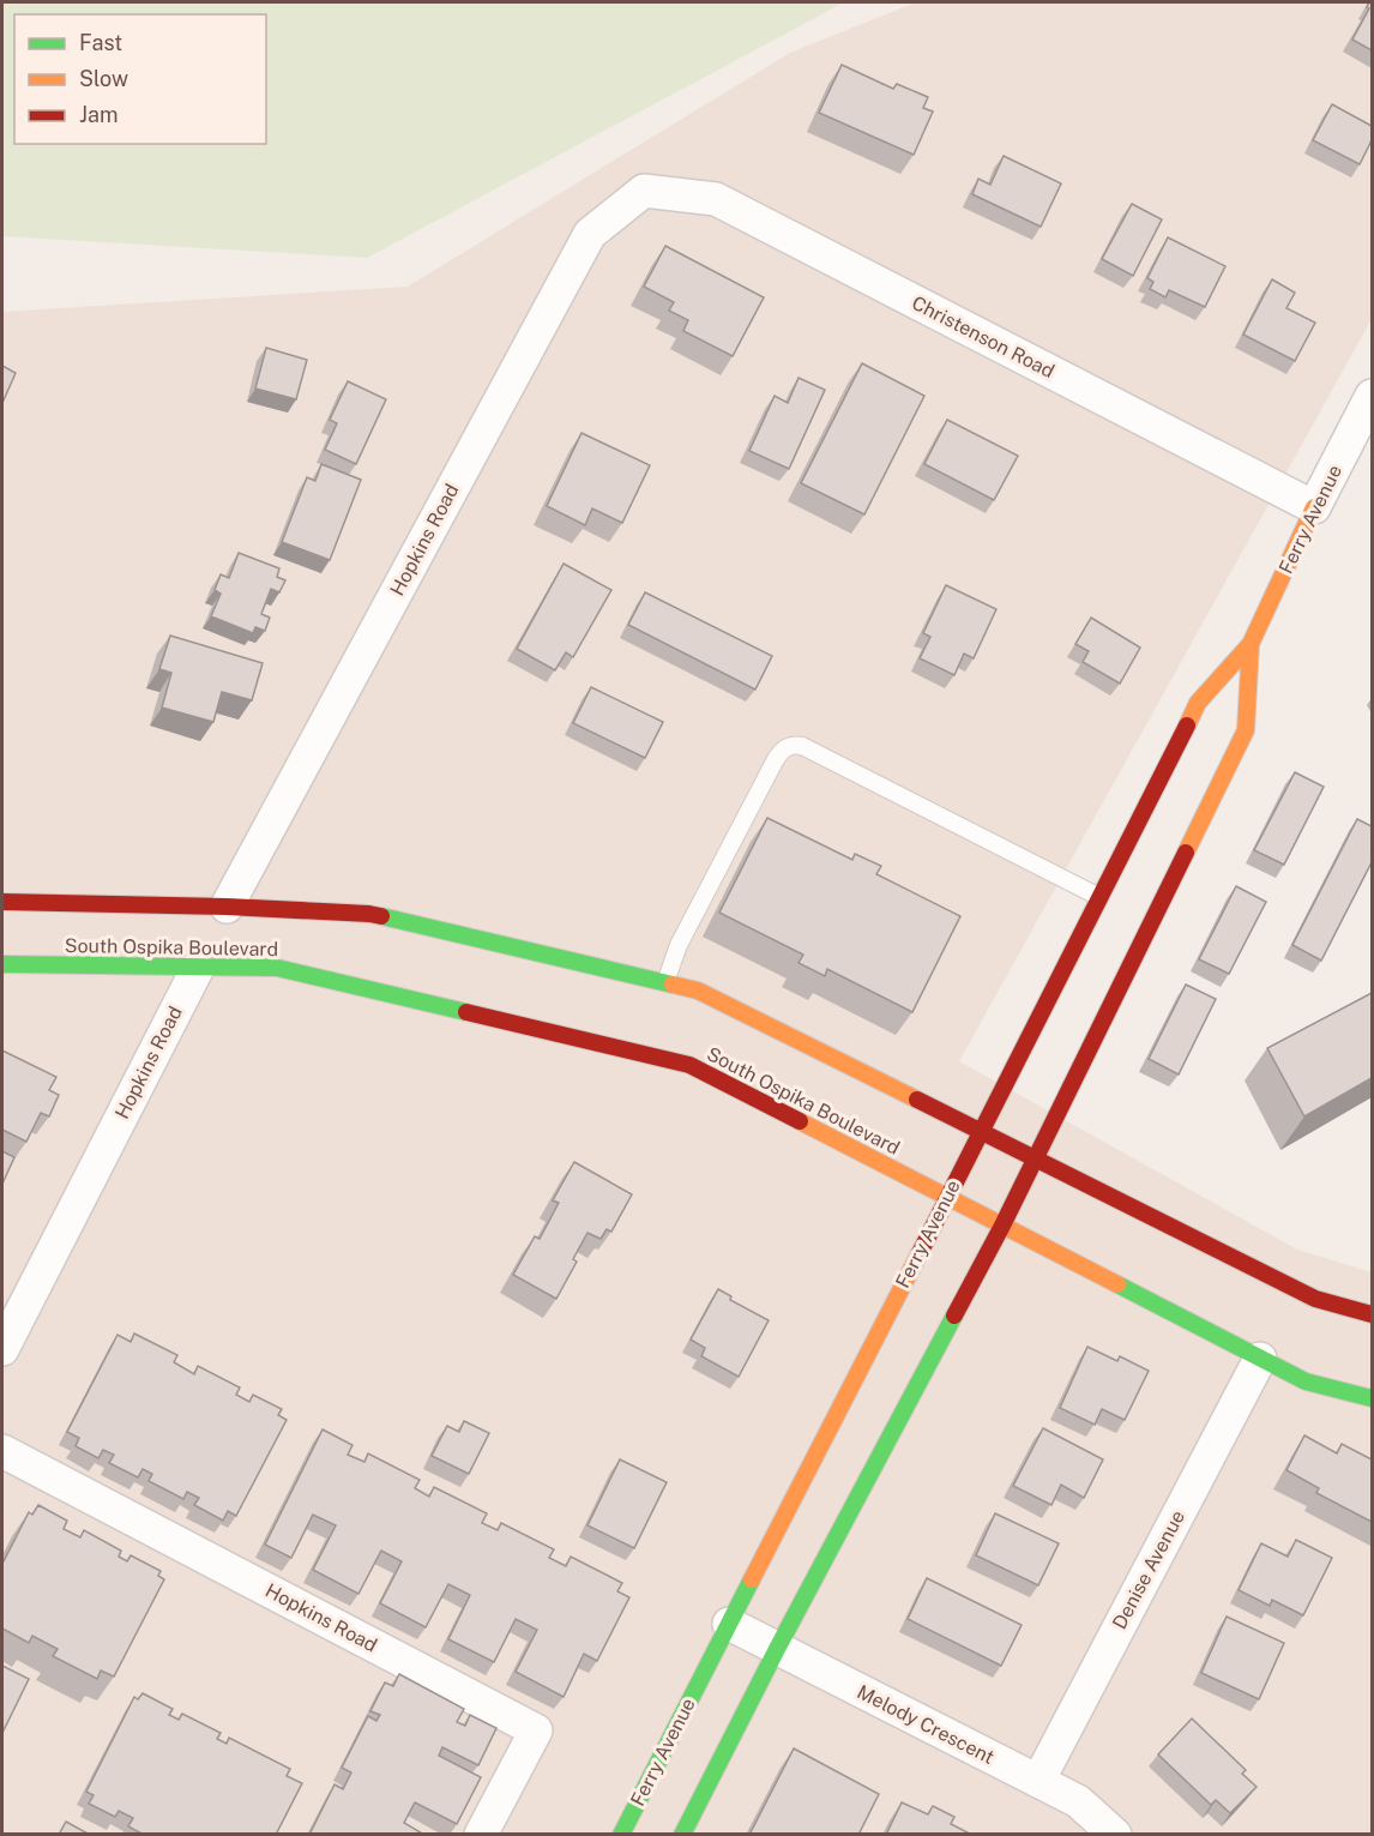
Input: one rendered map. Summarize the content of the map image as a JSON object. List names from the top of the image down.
{
  "streets": {
    "main road": ["Ferry Avenue", "South Ospika Boulevard"],
    "street": [
      "Christenson Road",
      "Hopkins Road",
      "Denise Avenue",
      "Melody Crescent"
    ]
  },
  "crossings": [
    ["Christenson Road", "Ferry Avenue"],
    ["Christenson Road", "Hopkins Road"],
    ["Ferry Avenue", "South Ospika Boulevard"],
    ["Ferry Avenue", "Melody Crescent"],
    ["Hopkins Road", "South Ospika Boulevard"],
    ["South Ospika Boulevard", "Denise Avenue"],
    ["Denise Avenue", "Melody Crescent"]
  ],
  "legend": ["Fast", "Slow", "Jam"]
}
